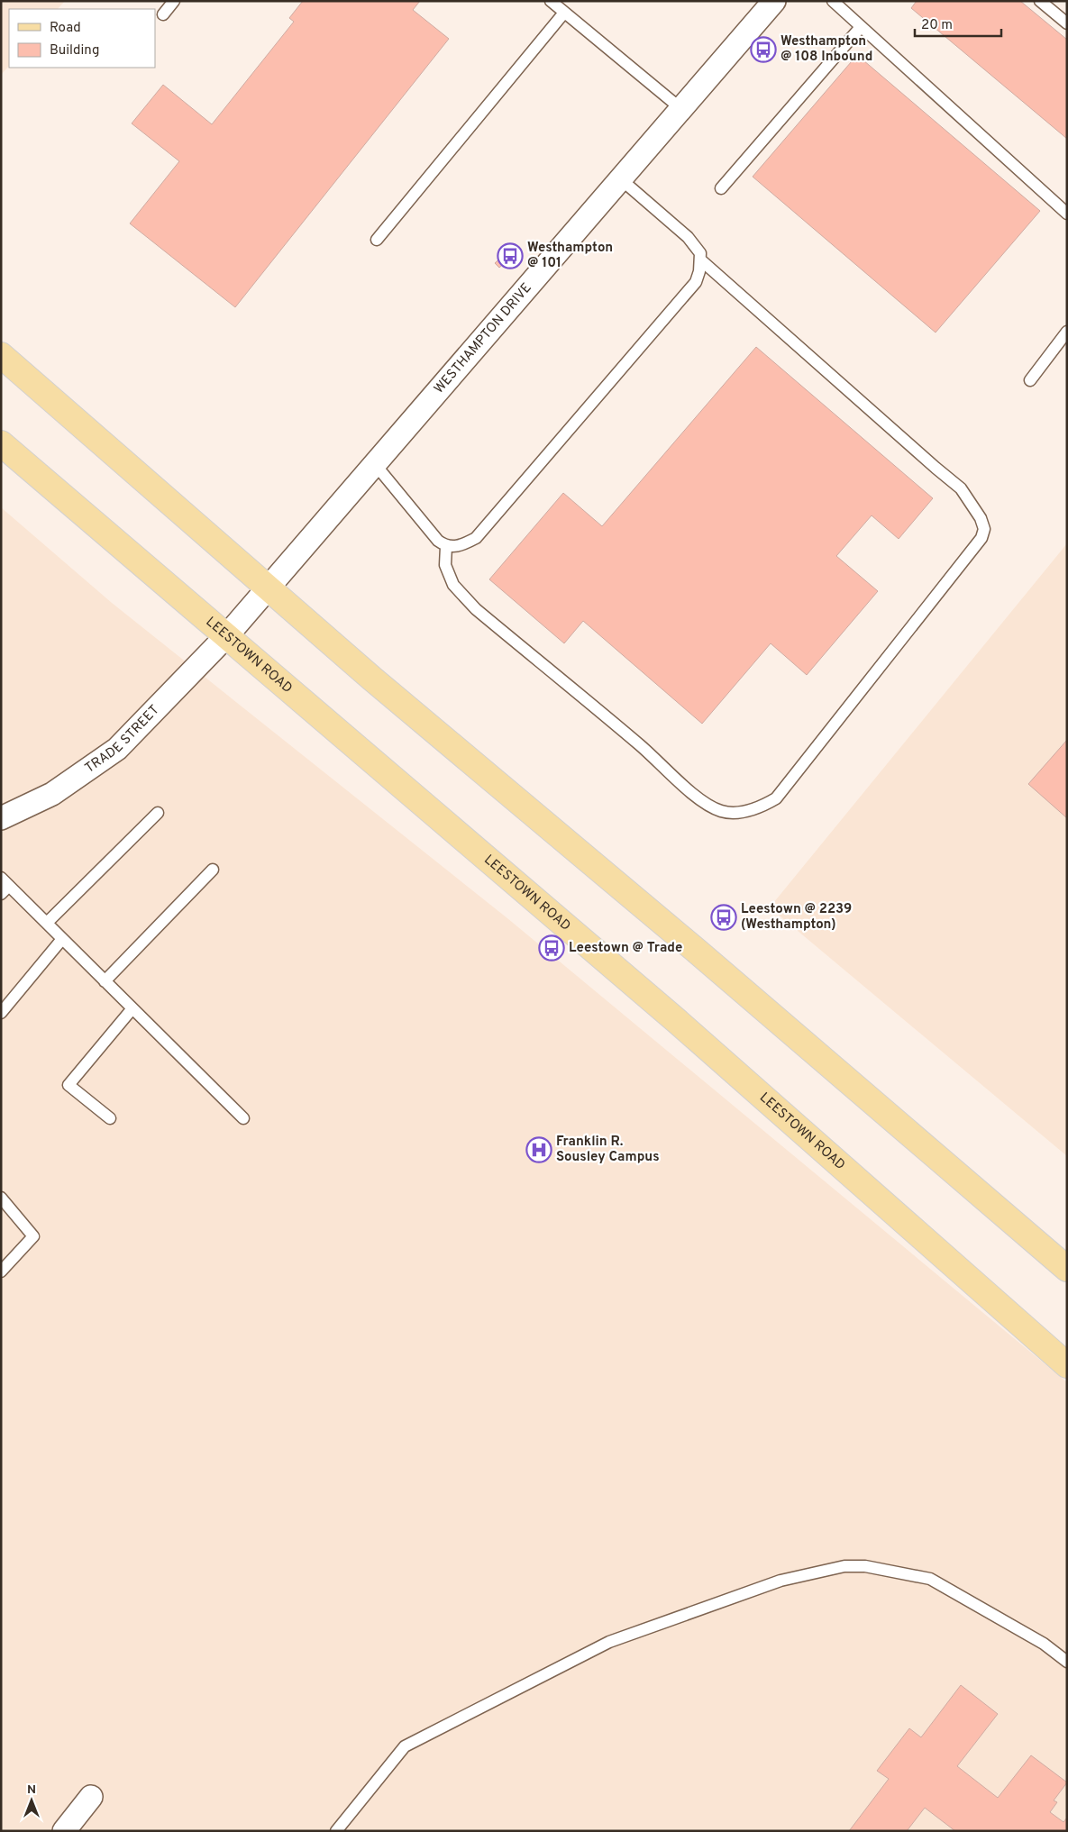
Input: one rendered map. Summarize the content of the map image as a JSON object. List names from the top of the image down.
{
  "streets": {
    "main road": ["LEESTOWN ROAD"],
    "street": ["WESTHAMPTON DRIVE", "TRADE STREET"]
  },
  "crossings": [
    ["WESTHAMPTON DRIVE", "LEESTOWN ROAD"],
    ["WESTHAMPTON DRIVE", "TRADE STREET"],
    ["LEESTOWN ROAD", "TRADE STREET"]
  ],
  "places": {
    "bus stop": [
      "Westhampton @ 108 Inbound",
      "Westhampton @ 101",
      "Leestown @ 2239 (Westhampton)",
      "Leestown @ Trade"
    ],
    "hospital": ["Franklin R. Sousley Campus"]
  },
  "legend": ["Road", "Building"],
  "scale_bar": "20 m",
  "north": "top"
}
